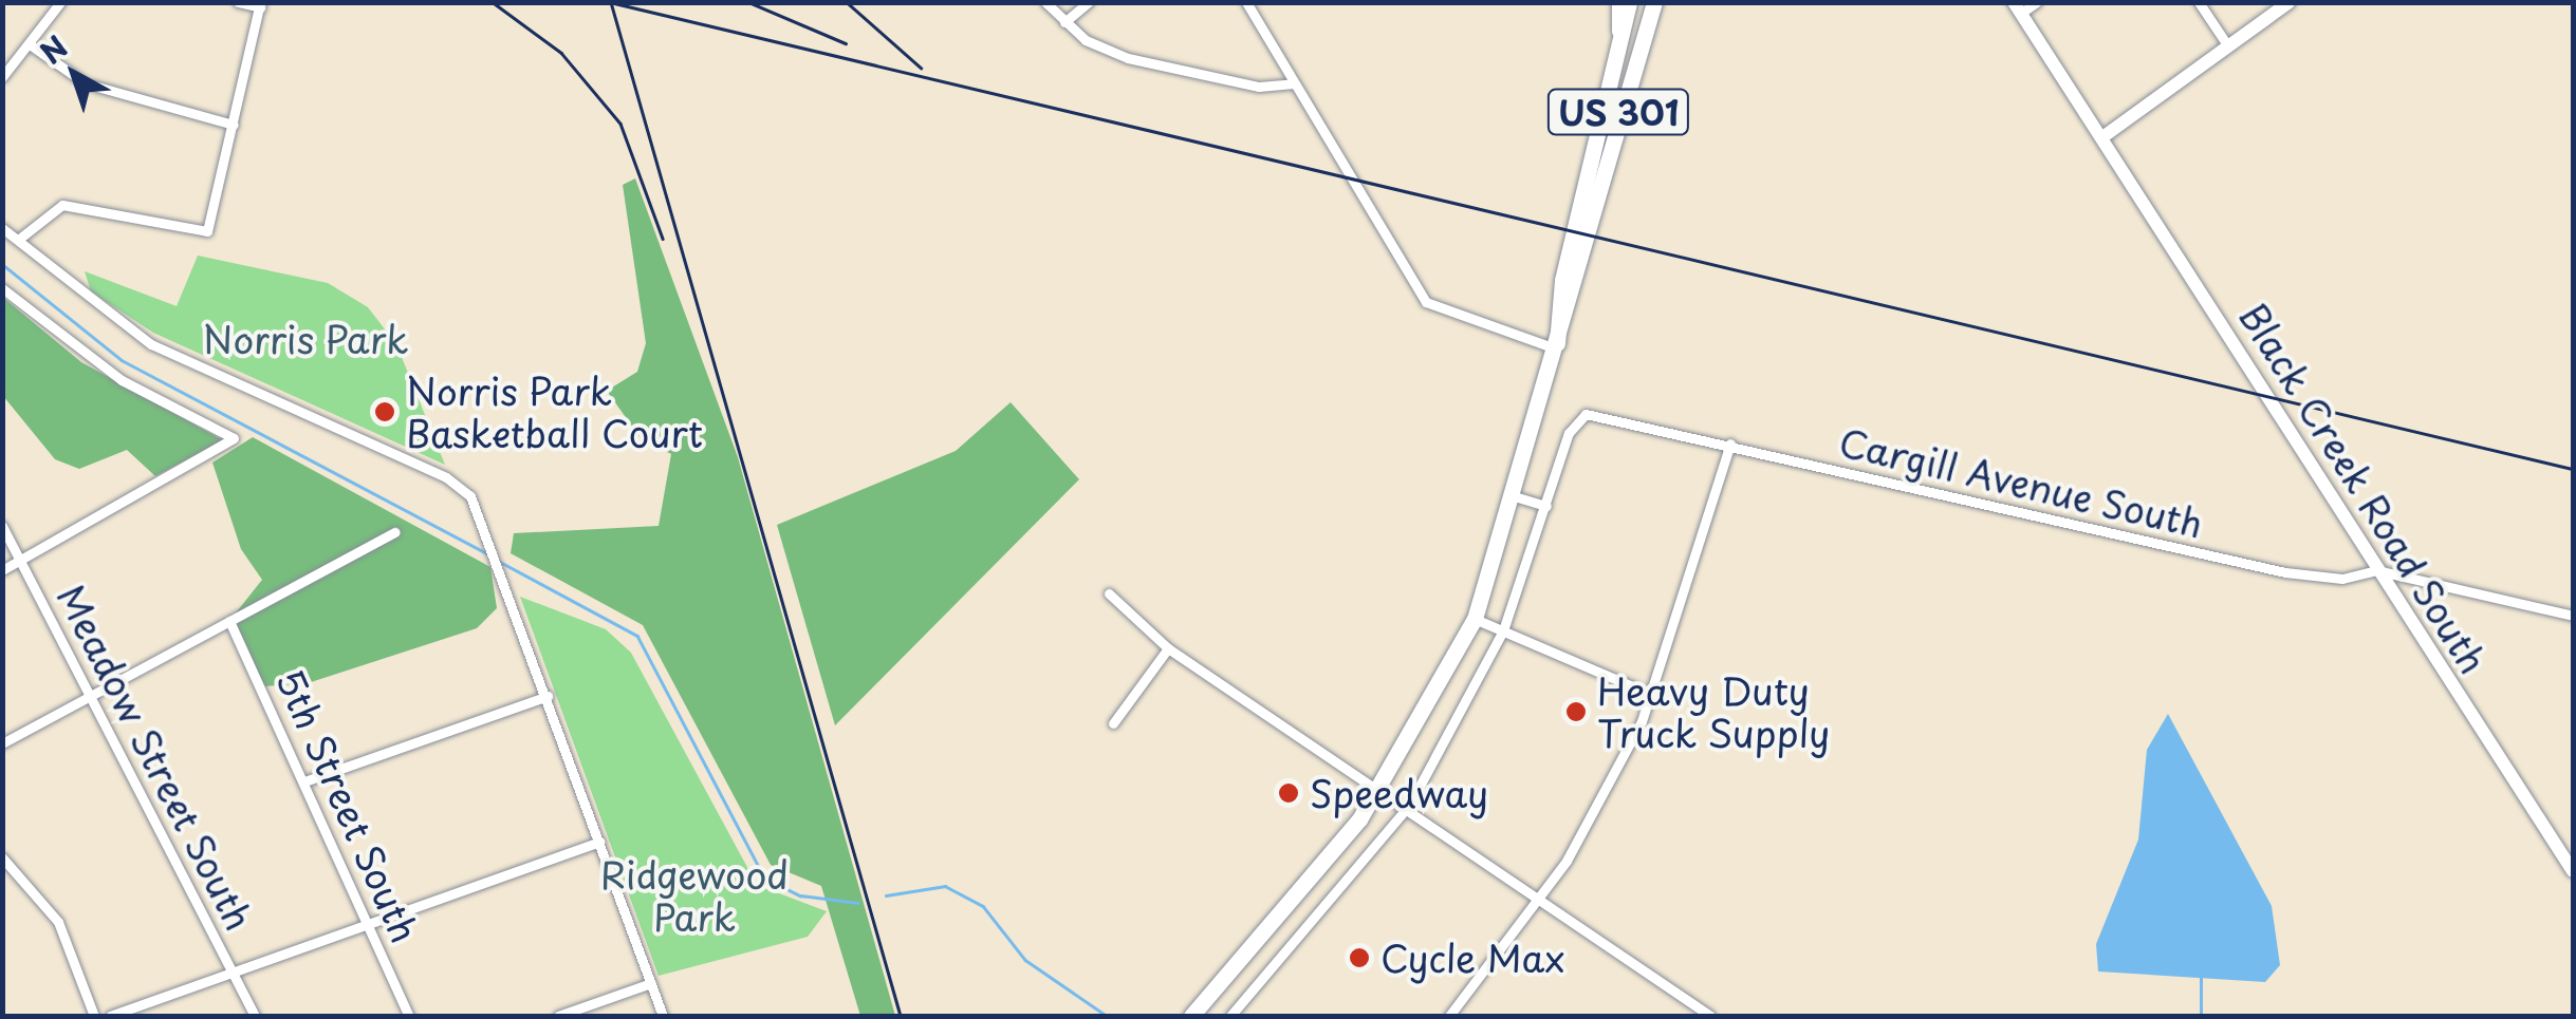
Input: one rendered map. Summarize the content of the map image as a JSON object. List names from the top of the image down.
{
  "streets": {
    "highway": ["US 301"],
    "street": [
      "Cargill Avenue South",
      "Black Creek Road South",
      "Meadow Street South",
      "5th Street South"
    ]
  },
  "crossings": [
    ["Cargill Avenue South", "Black Creek Road South"]
  ],
  "parks": ["Norris Park", "Ridgewood Park"],
  "places": [
    "Norris Park Basketball Court",
    "Heavy Duty Truck Supply",
    "Speedway",
    "Cycle Max"
  ],
  "north": "top left"
}
